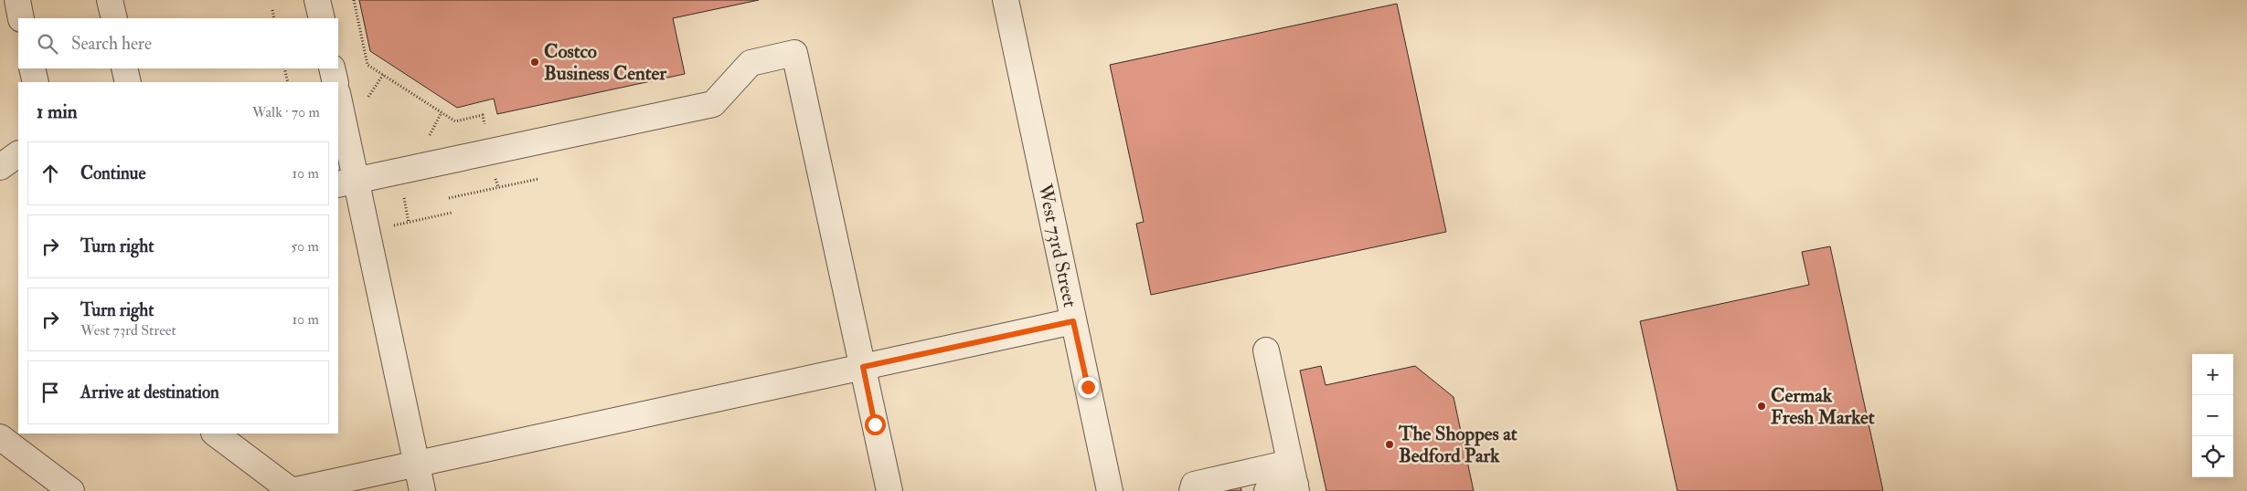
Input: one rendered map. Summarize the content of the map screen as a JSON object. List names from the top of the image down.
{
  "streets": {
    "street": ["West 73rd Street"]
  },
  "places": ["Costco Business Center", "Cermak Fresh Market", "The Shoppes at Bedford Park"],
  "page": {
    "search": "Search here",
    "heading": ["1 min", "Walk · 70 m"],
    "list": [
      ["Continue", "10 m"],
      ["Turn right", "50 m"],
      ["Turn right", "West 73rd Street", "10 m"],
      "Arrive at destination"
    ],
    "map_buttons": ["+", "−"]
  }
}
